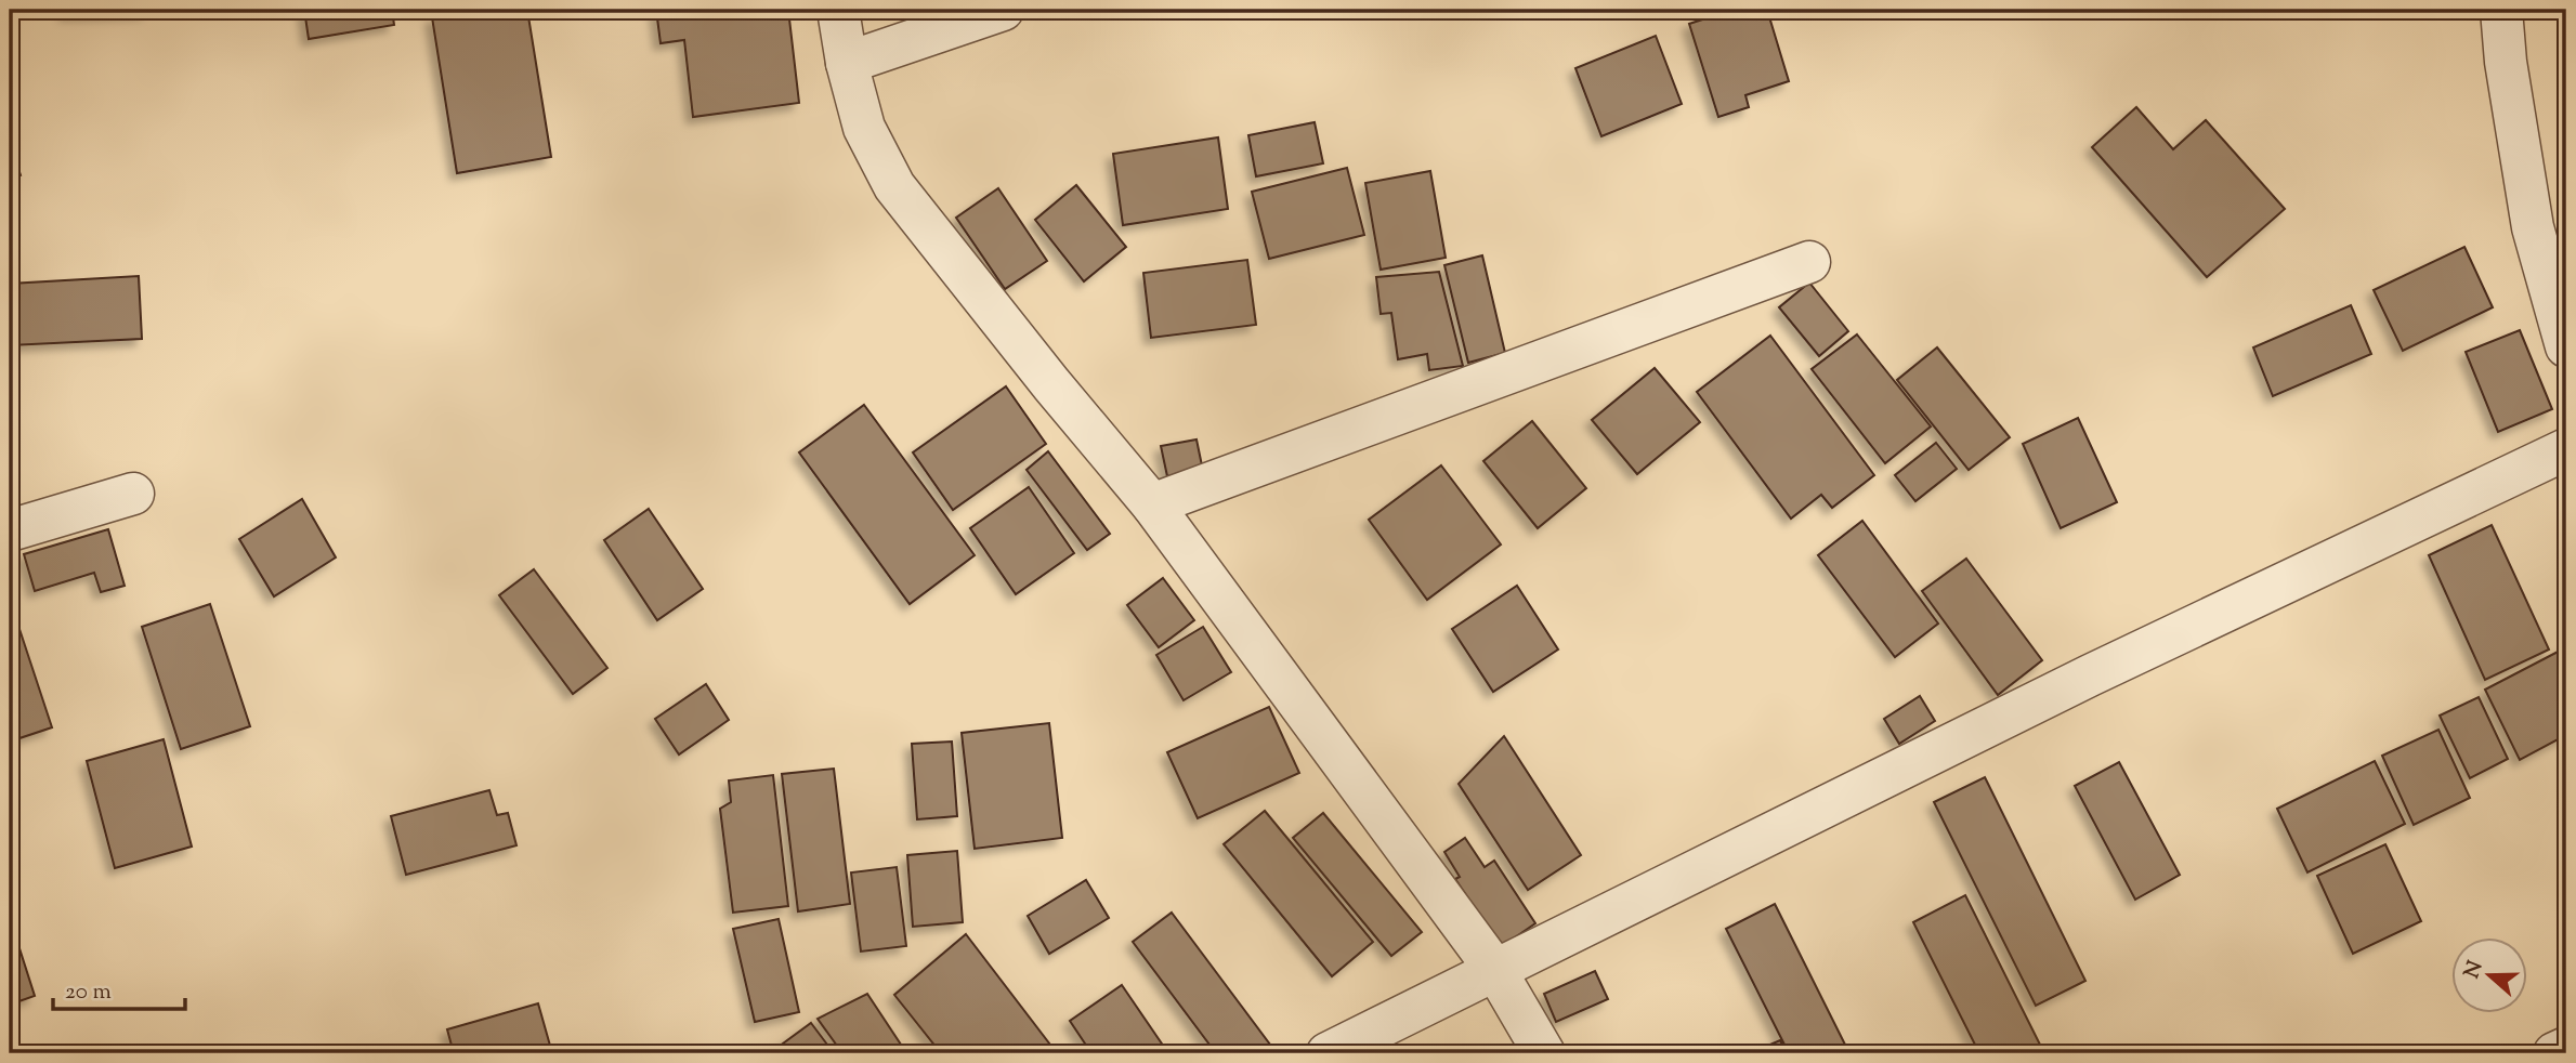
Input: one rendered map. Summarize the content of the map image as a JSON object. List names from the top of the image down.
{
  "scale_bar": "20 m",
  "north": "left"
}
